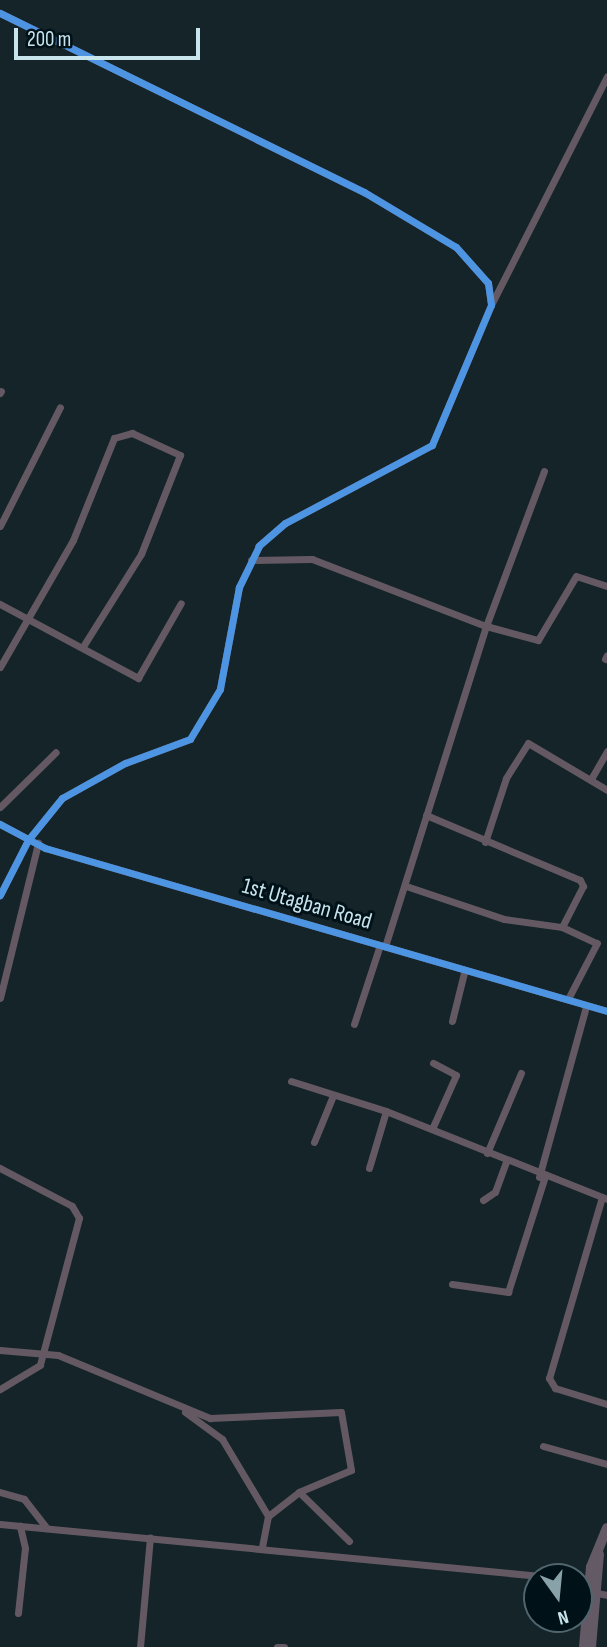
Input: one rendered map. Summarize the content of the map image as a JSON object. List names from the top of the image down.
{
  "streets": {
    "street": ["1st Utagban Road"]
  },
  "scale_bar": "200 m",
  "north": "bottom"
}
